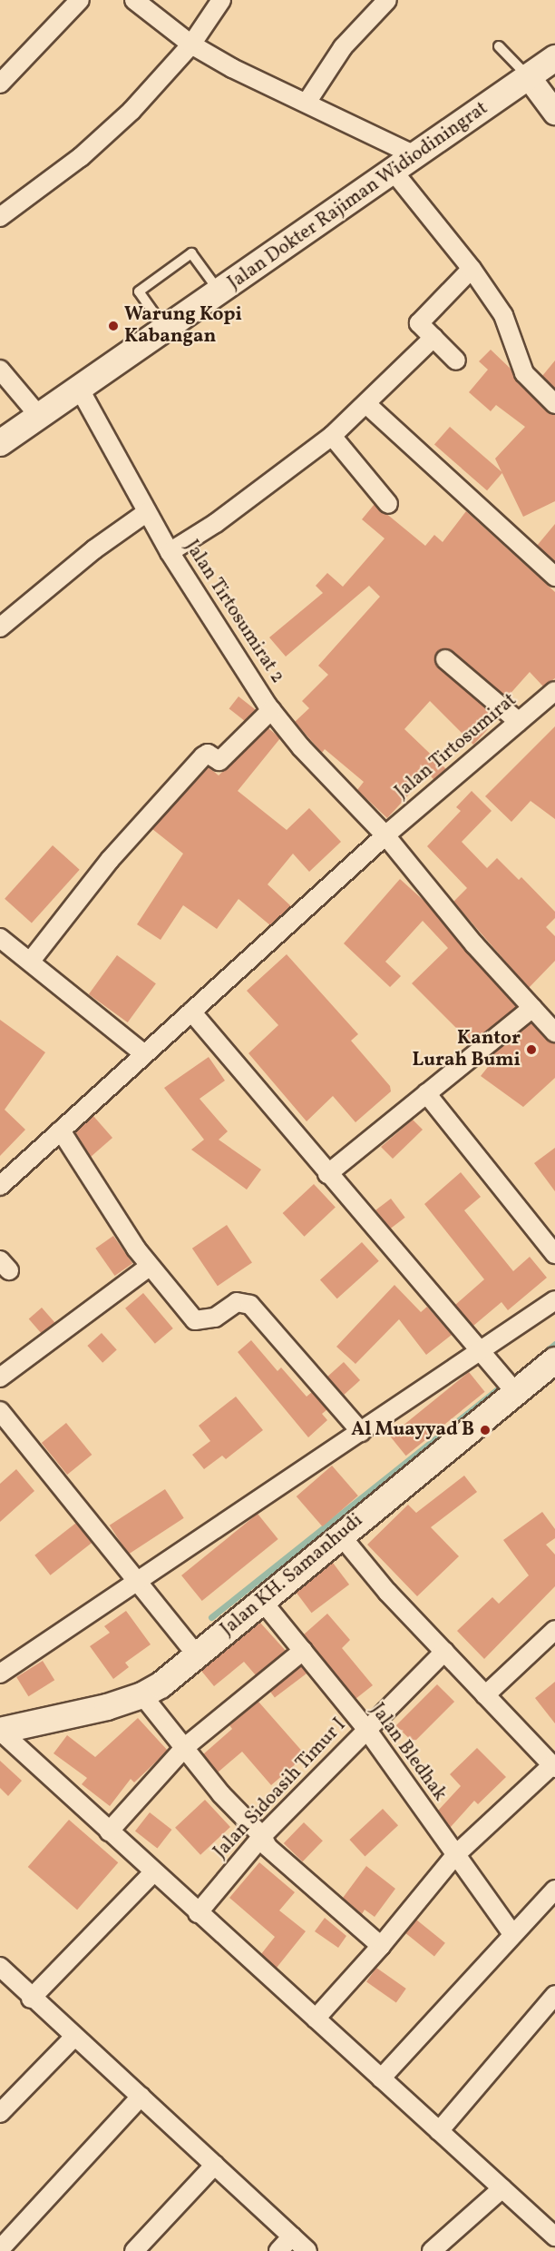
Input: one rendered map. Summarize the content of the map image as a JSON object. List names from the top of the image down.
{
  "streets": {
    "main road": ["Jalan Dokter Rajiman Widiodiningrat", "Jalan KH. Samanhudi"],
    "street": [
      "Jalan Tirtosumirat 2",
      "Jalan Tirtosumirat",
      "Jalan Bledhak",
      "Jalan Sidoasih Timur I"
    ]
  },
  "crossings": [
    ["Jalan Dokter Rajiman Widiodiningrat", "Jalan Tirtosumirat 2"],
    ["Jalan Tirtosumirat 2", "Jalan Tirtosumirat"],
    ["Jalan KH. Samanhudi", "Jalan Bledhak"],
    ["Jalan Bledhak", "Jalan Sidoasih Timur I"]
  ],
  "places": ["Warung Kopi Kabangan", "Kantor Lurah Bumi", "Al Muayyad B"]
}
